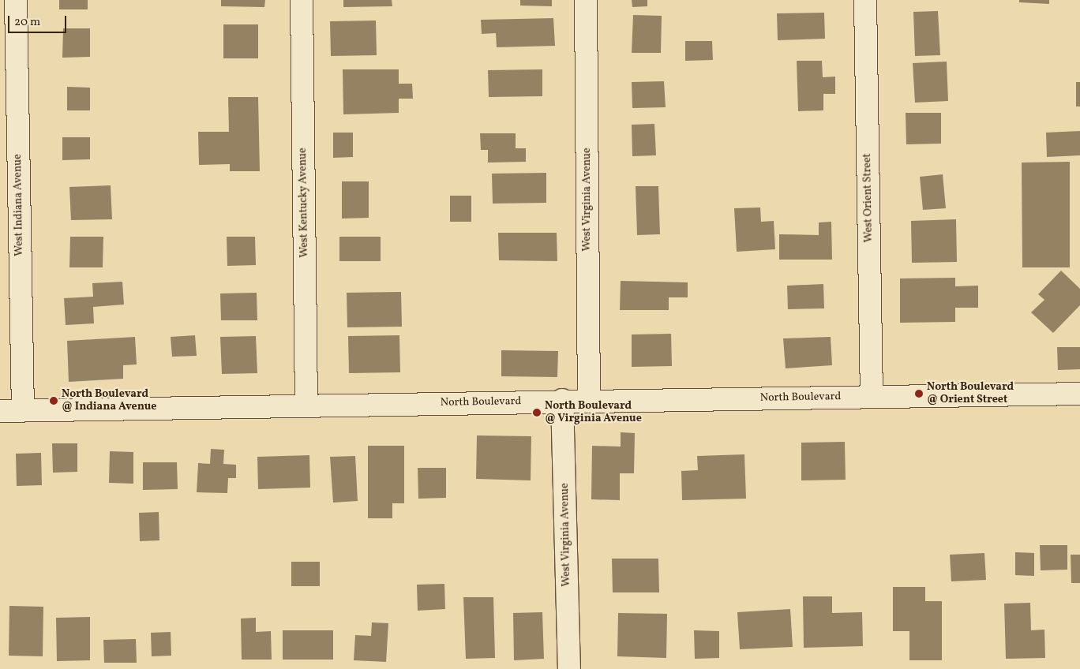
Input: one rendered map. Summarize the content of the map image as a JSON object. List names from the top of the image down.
{
  "streets": {
    "street": [
      "West Orient Street",
      "West Virginia Avenue",
      "West Kentucky Avenue",
      "West Indiana Avenue",
      "North Boulevard"
    ]
  },
  "crossings": [
    ["West Orient Street", "North Boulevard"],
    ["West Virginia Avenue", "North Boulevard"],
    ["West Kentucky Avenue", "North Boulevard"],
    ["West Indiana Avenue", "North Boulevard"]
  ],
  "places": ["North Boulevard @ Orient Street", "North Boulevard @ Indiana Avenue", "North Boulevard @ Virginia Avenue"],
  "scale_bar": "20 m"
}
